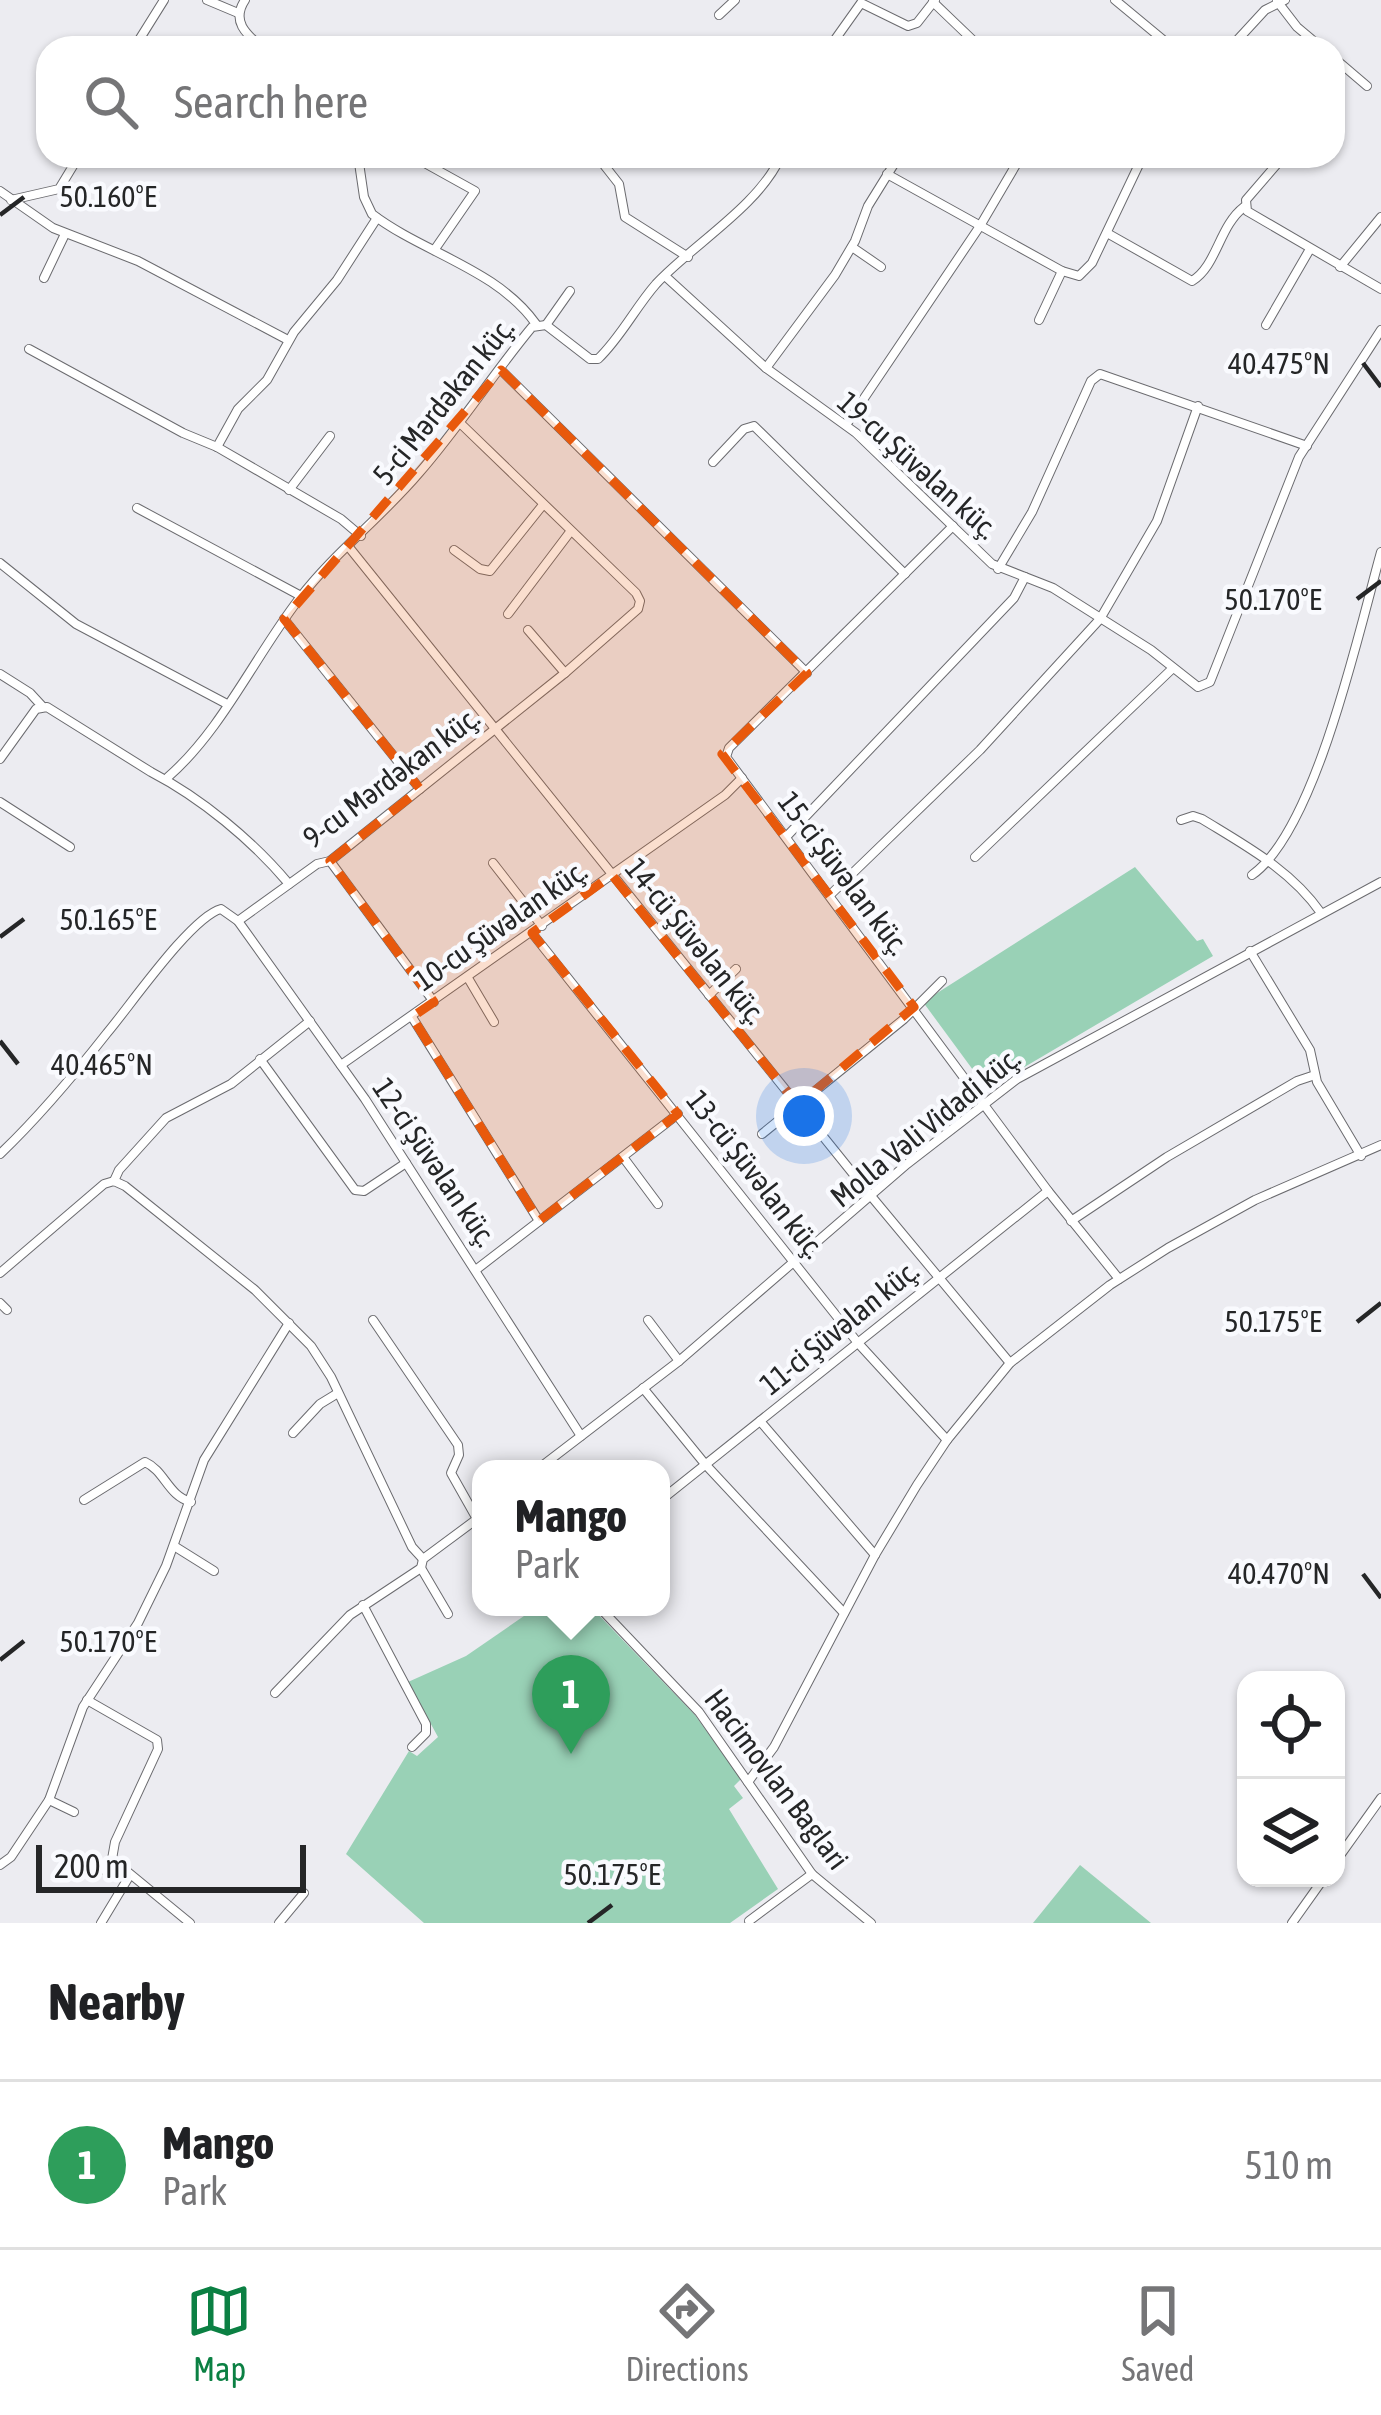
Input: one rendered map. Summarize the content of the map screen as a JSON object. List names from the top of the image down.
{
  "streets": {
    "street": [
      "5-ci Mərdəkan küç.",
      "19-cu Şüvəlan küç.",
      "9-cu Mərdəkan küç.",
      "15-ci Şüvəlan küç.",
      "10-cu Şüvəlan küç.",
      "14-cü Şüvəlan küç.",
      "Molla Vəli Vidadi küç.",
      "12-ci Şüvəlan küç.",
      "13-cü Şüvəlan küç.",
      "11-ci Şüvəlan küç.",
      "Hacimovlan Baglari"
    ]
  },
  "crossings": [
    ["5-ci Mərdəkan küç.", "19-cu Şüvəlan küç."],
    ["5-ci Mərdəkan küç.", "9-cu Mərdəkan küç."],
    ["5-ci Mərdəkan küç.", "14-cü Şüvəlan küç."],
    ["19-cu Şüvəlan küç.", "15-ci Şüvəlan küç."],
    ["9-cu Mərdəkan küç.", "14-cü Şüvəlan küç."],
    ["9-cu Mərdəkan küç.", "12-ci Şüvəlan küç."],
    ["15-ci Şüvəlan küç.", "10-cu Şüvəlan küç."],
    ["15-ci Şüvəlan küç.", "Molla Vəli Vidadi küç."],
    ["15-ci Şüvəlan küç.", "11-ci Şüvəlan küç."],
    ["10-cu Şüvəlan küç.", "14-cü Şüvəlan küç."],
    ["10-cu Şüvəlan küç.", "12-ci Şüvəlan küç."],
    ["10-cu Şüvəlan küç.", "13-cü Şüvəlan küç."],
    ["14-cü Şüvəlan küç.", "Molla Vəli Vidadi küç."],
    ["14-cü Şüvəlan küç.", "11-ci Şüvəlan küç."],
    ["Molla Vəli Vidadi küç.", "12-ci Şüvəlan küç."],
    ["Molla Vəli Vidadi küç.", "13-cü Şüvəlan küç."],
    ["13-cü Şüvəlan küç.", "11-ci Şüvəlan küç."]
  ],
  "scale_bar": "200 m",
  "page": {
    "search": "Search here",
    "popup": ["Mango", "Park"],
    "pins": "1",
    "scale": "200 m",
    "heading": "Nearby",
    "list": [
      {
        "mark": "1",
        "name": "Mango",
        "note": "Park",
        "value": "510 m"
      }
    ],
    "nav": ["Map", "Directions", "Saved"]
  },
  "coordinates": [
    "50.160°E",
    "40.475°N",
    "50.170°E",
    "50.165°E",
    "40.465°N",
    "50.175°E",
    "40.470°N"
  ]
}
